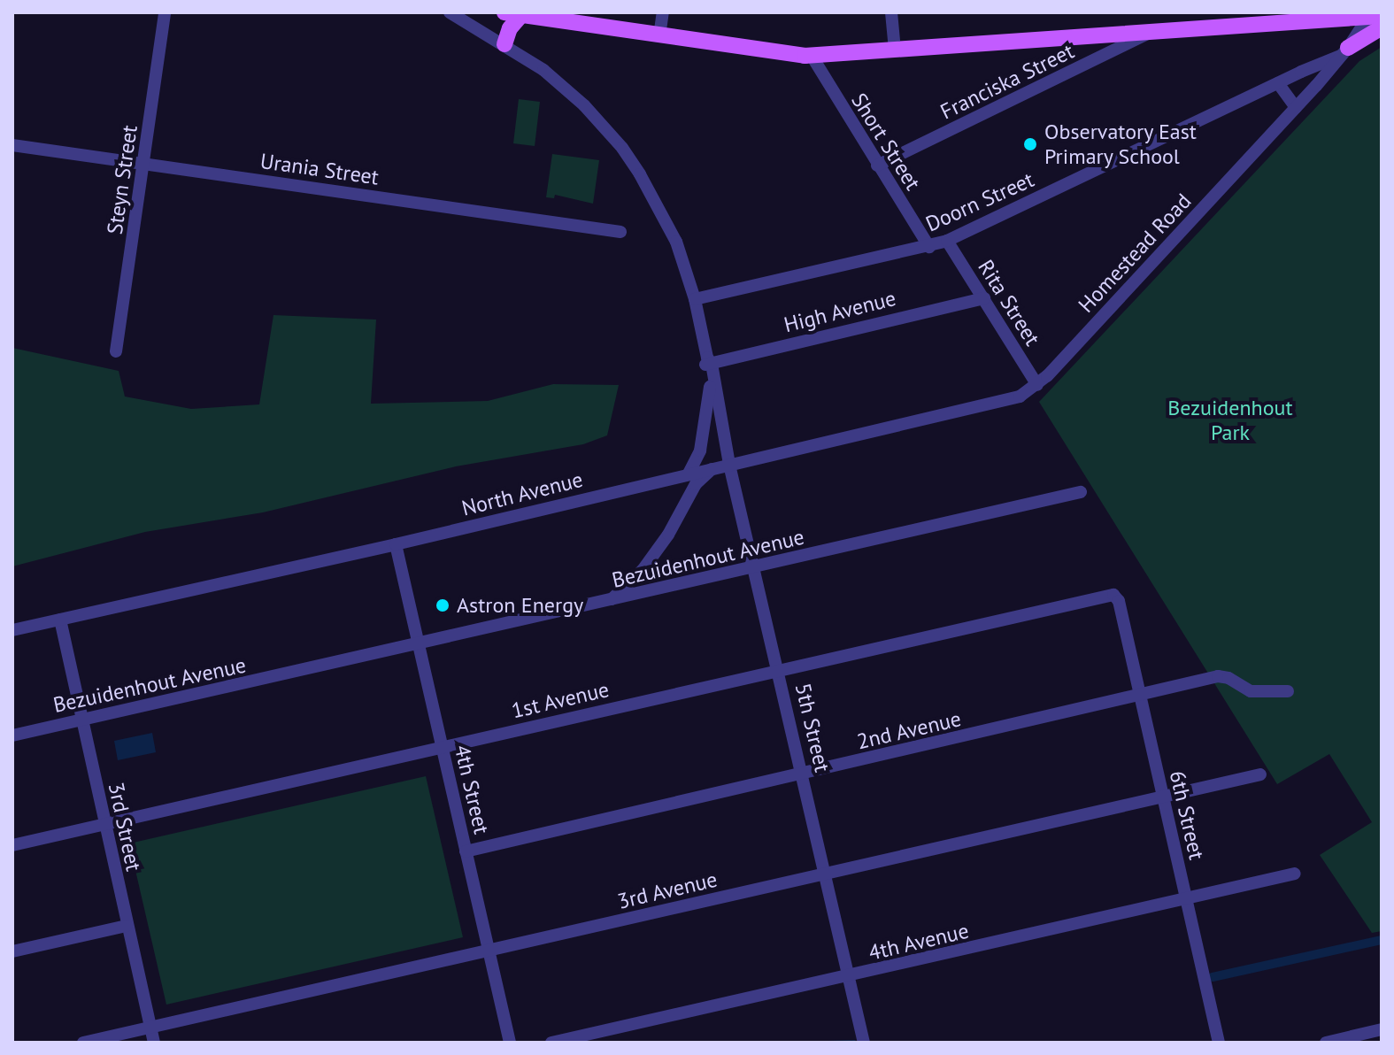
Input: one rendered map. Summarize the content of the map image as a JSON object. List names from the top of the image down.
{
  "streets": {
    "street": [
      "Franciska Street",
      "Short Street",
      "Urania Street",
      "Steyn Street",
      "Doorn Street",
      "Homestead Road",
      "Rita Street",
      "High Avenue",
      "North Avenue",
      "Bezuidenhout Avenue",
      "1st Avenue",
      "5th Street",
      "2nd Avenue",
      "4th Street",
      "6th Street",
      "3rd Street",
      "3rd Avenue",
      "4th Avenue"
    ]
  },
  "crossings": [
    ["Franciska Street", "Short Street"],
    ["Short Street", "Doorn Street"],
    ["Urania Street", "Steyn Street"],
    ["Doorn Street", "Homestead Road"],
    ["Doorn Street", "Rita Street"],
    ["Homestead Road", "Rita Street"],
    ["Homestead Road", "North Avenue"],
    ["Rita Street", "High Avenue"],
    ["Rita Street", "North Avenue"],
    ["High Avenue", "5th Street"],
    ["North Avenue", "5th Street"],
    ["North Avenue", "4th Street"],
    ["North Avenue", "3rd Street"],
    ["Bezuidenhout Avenue", "5th Street"],
    ["Bezuidenhout Avenue", "4th Street"],
    ["Bezuidenhout Avenue", "3rd Street"],
    ["1st Avenue", "5th Street"],
    ["1st Avenue", "4th Street"],
    ["1st Avenue", "6th Street"],
    ["1st Avenue", "3rd Street"],
    ["5th Street", "2nd Avenue"],
    ["5th Street", "3rd Avenue"],
    ["5th Street", "4th Avenue"],
    ["2nd Avenue", "4th Street"],
    ["2nd Avenue", "6th Street"],
    ["4th Street", "3rd Avenue"],
    ["6th Street", "3rd Avenue"],
    ["6th Street", "4th Avenue"],
    ["3rd Street", "3rd Avenue"]
  ],
  "parks": ["Bezuidenhout Park"],
  "places": ["Observatory East Primary School", "Astron Energy"]
}
